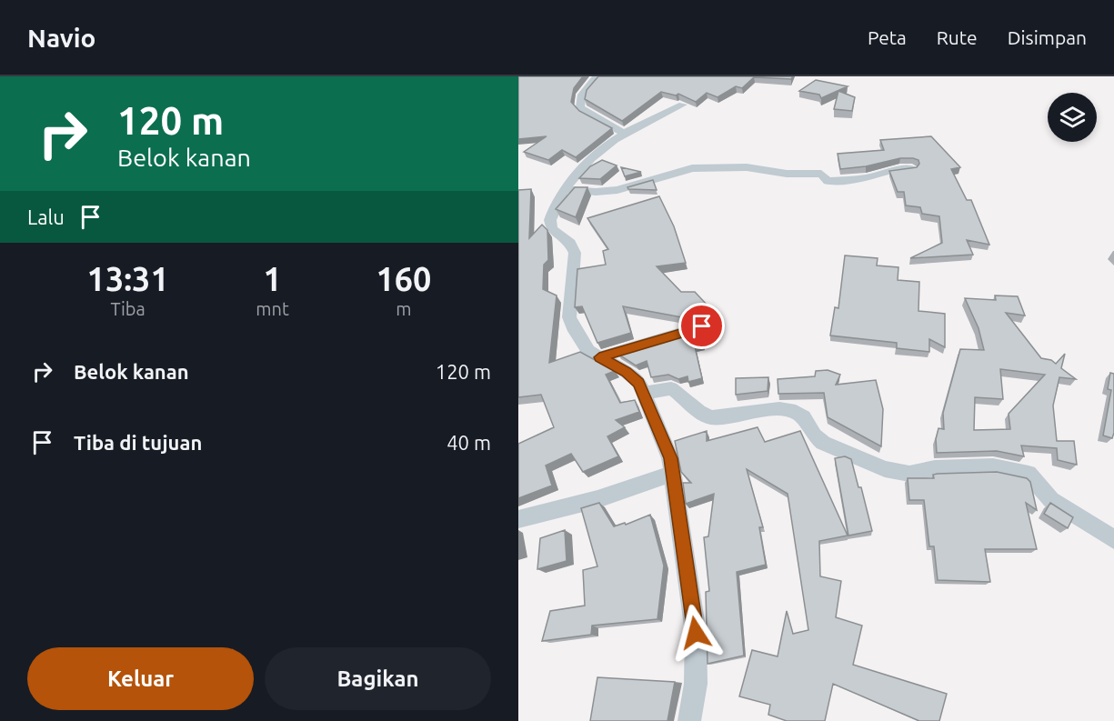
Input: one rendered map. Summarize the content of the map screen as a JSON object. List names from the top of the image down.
{
  "page": {
    "header": "Navio",
    "nav": ["Peta", "Rute", "Disimpan"],
    "turn": ["120 m", "Belok kanan"],
    "then": "Lalu",
    "eta": [
      "13:31",
      "Tiba",
      "1",
      "mnt",
      "160",
      "m"
    ],
    "list": [
      {
        "name": "Belok kanan",
        "value": "120 m"
      },
      {
        "name": "Tiba di tujuan",
        "value": "40 m"
      }
    ],
    "buttons": ["Keluar", "Bagikan"]
  }
}
